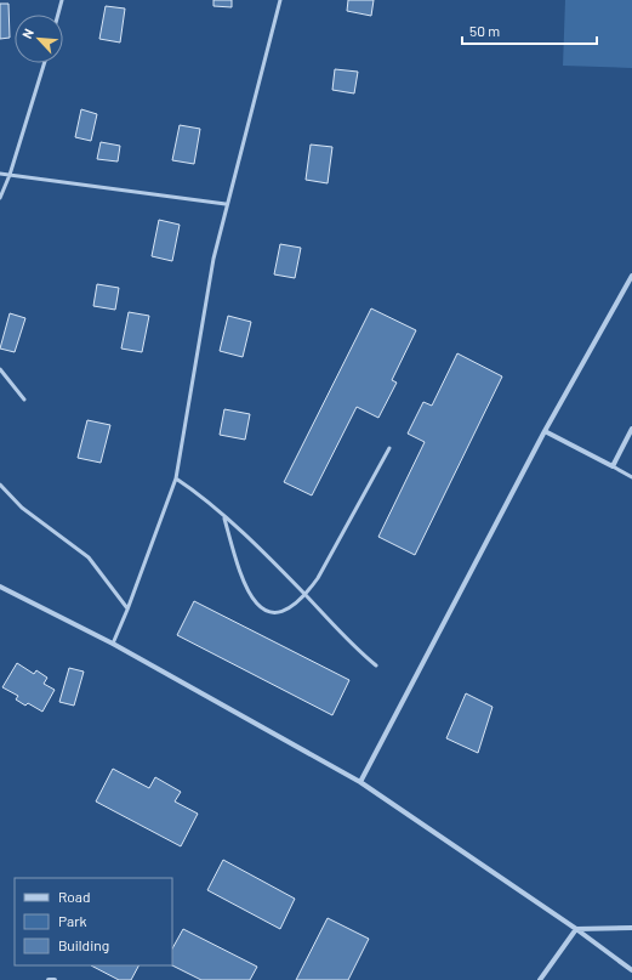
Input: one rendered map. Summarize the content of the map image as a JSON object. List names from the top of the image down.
{
  "legend": ["Road", "Park", "Building"],
  "scale_bar": "50 m",
  "north": "top left"
}
